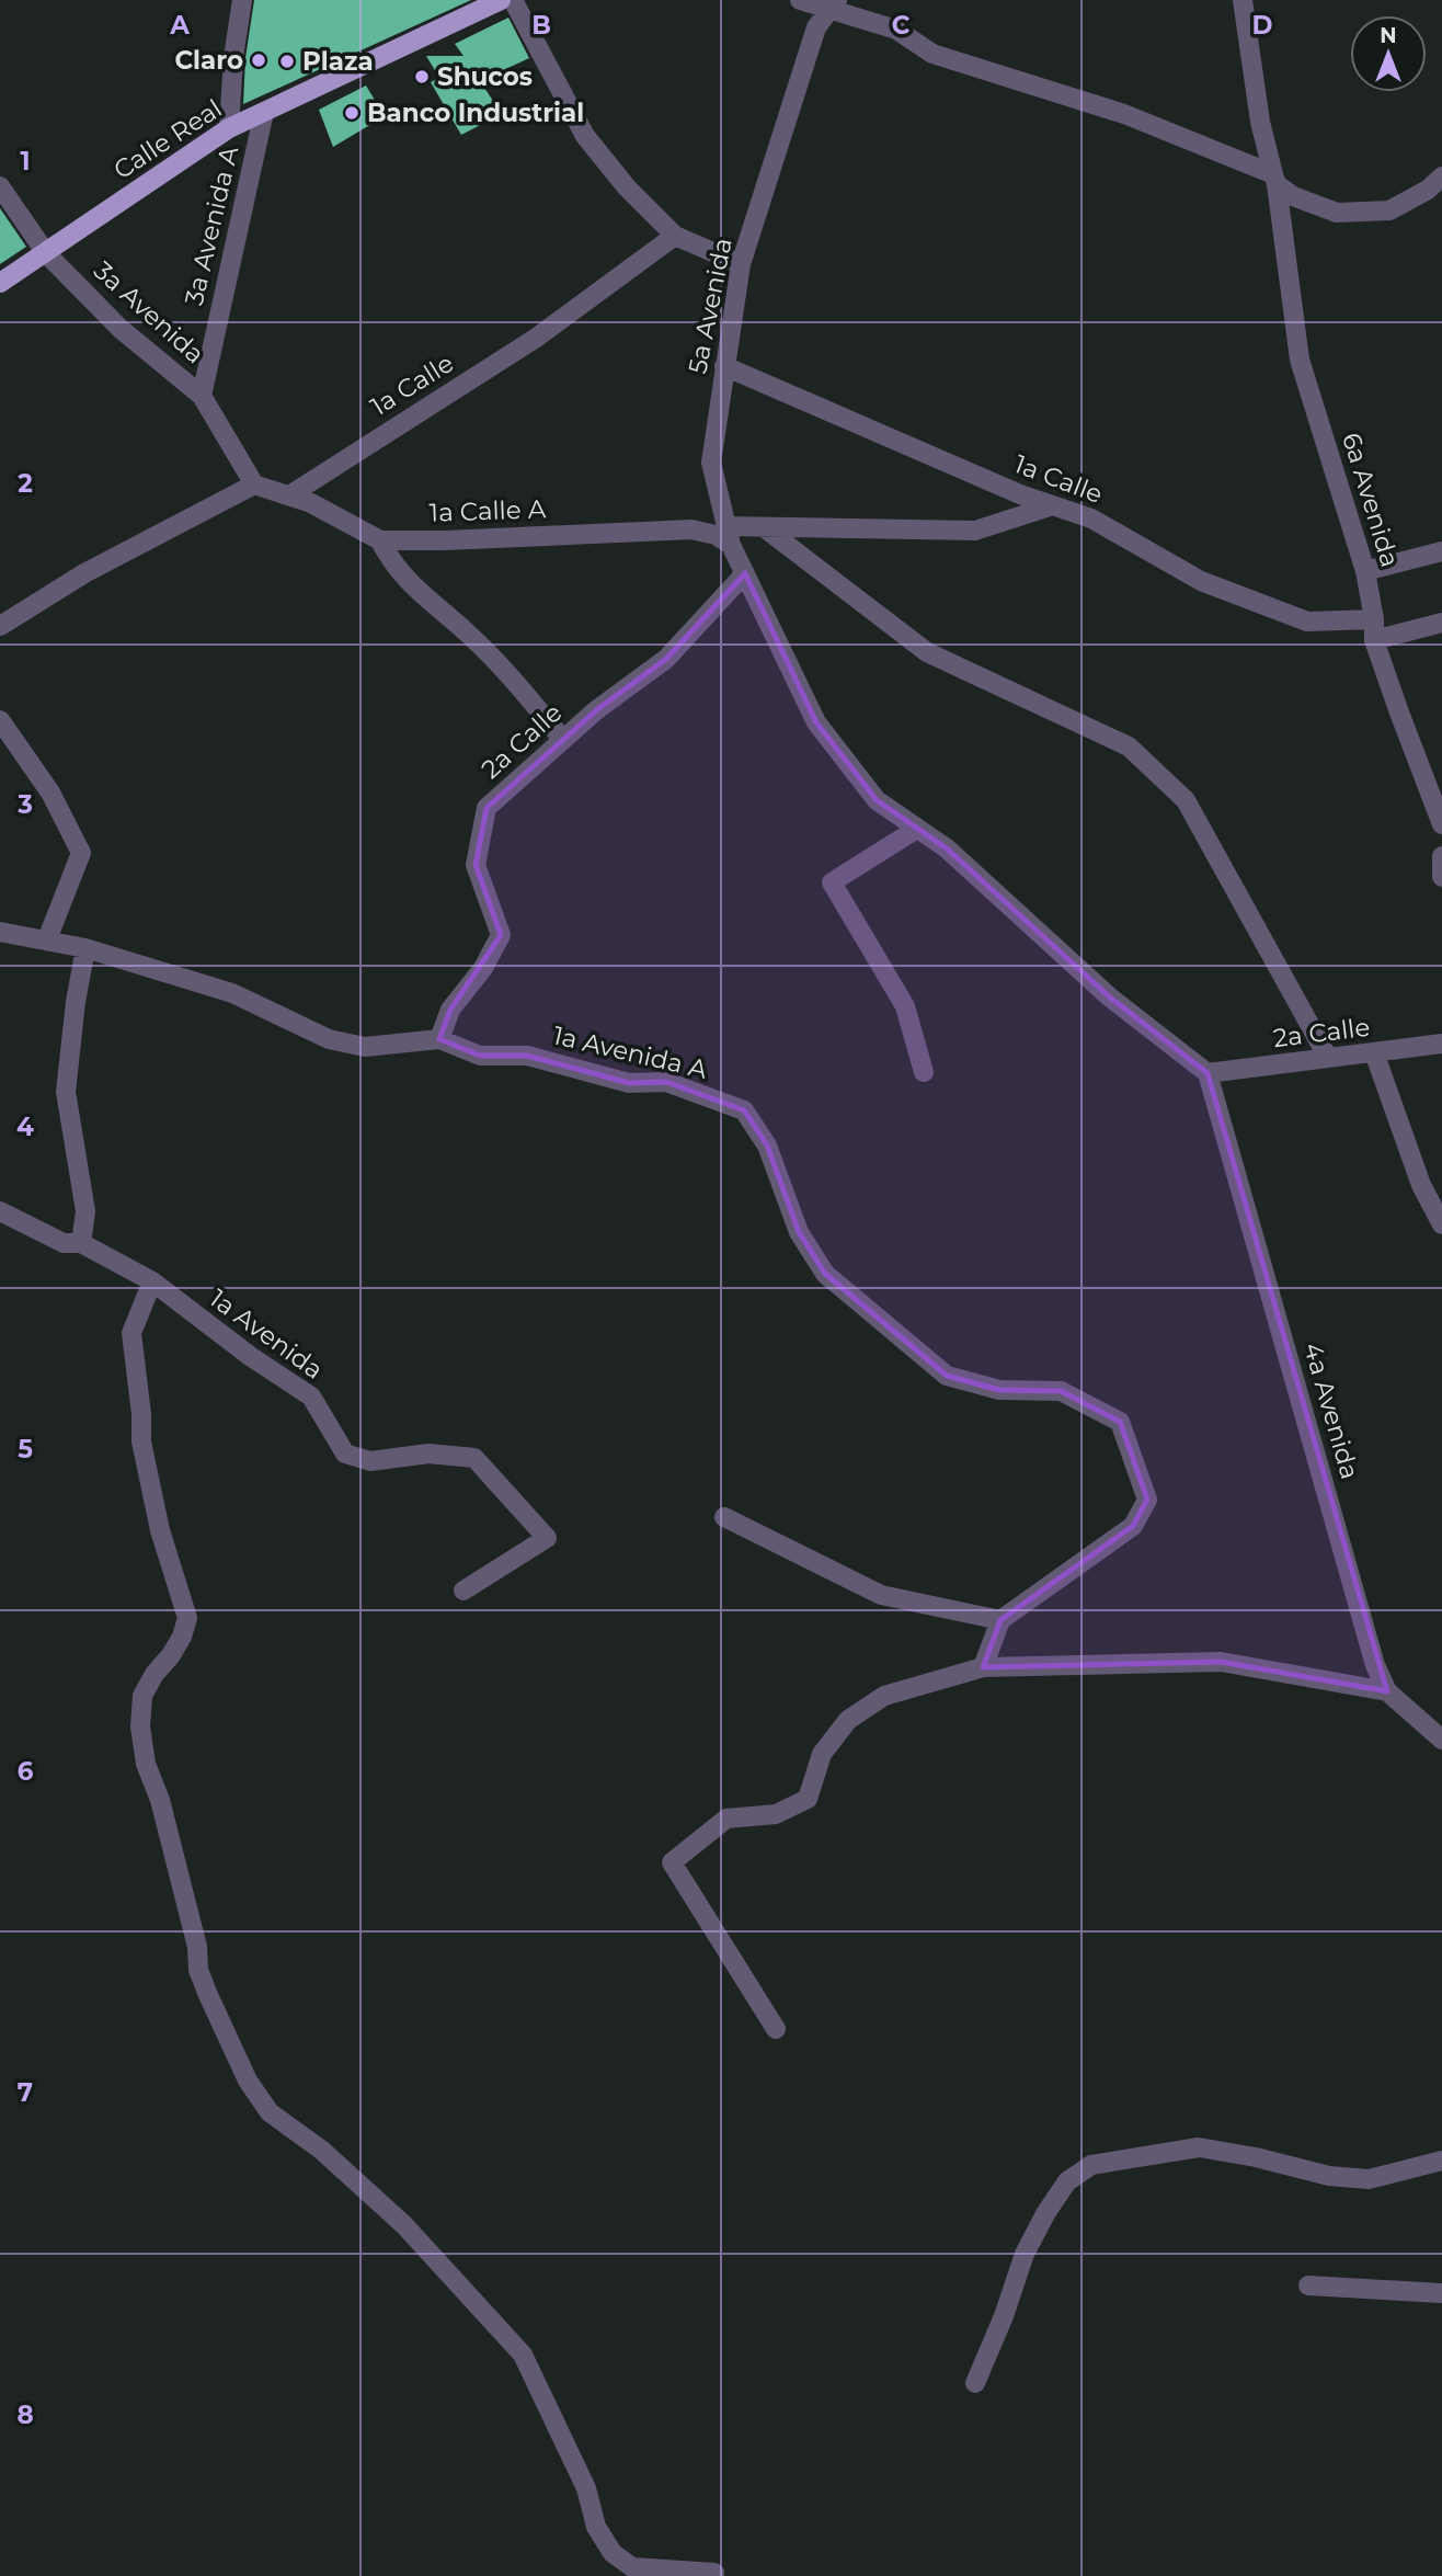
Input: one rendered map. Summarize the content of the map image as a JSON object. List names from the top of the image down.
{
  "streets": {
    "main road": ["Calle Real"],
    "street": [
      "3a Avenida A",
      "5a Avenida",
      "3a Avenida",
      "1a Calle",
      "6a Avenida",
      "1a Calle A",
      "2a Calle",
      "1a Avenida A",
      "1a Avenida",
      "4a Avenida"
    ]
  },
  "crossings": [
    ["Calle Real", "3a Avenida A"],
    ["Calle Real", "3a Avenida"],
    ["3a Avenida A", "3a Avenida"],
    ["5a Avenida", "1a Calle"],
    ["5a Avenida", "1a Calle A"],
    ["5a Avenida", "2a Calle"],
    ["5a Avenida", "4a Avenida"],
    ["3a Avenida", "1a Calle A"],
    ["1a Calle", "6a Avenida"],
    ["1a Calle", "1a Calle A"],
    ["2a Calle", "1a Avenida A"],
    ["2a Calle", "4a Avenida"]
  ],
  "places": [
    "Claro",
    "Plaza",
    "Shucos",
    "Banco Industrial"
  ],
  "north": "top",
  "grid": {
    "columns": [
      "A",
      "B",
      "C",
      "D"
    ],
    "rows": [
      "1",
      "2",
      "3",
      "4",
      "5",
      "6",
      "7",
      "8"
    ]
  }
}
